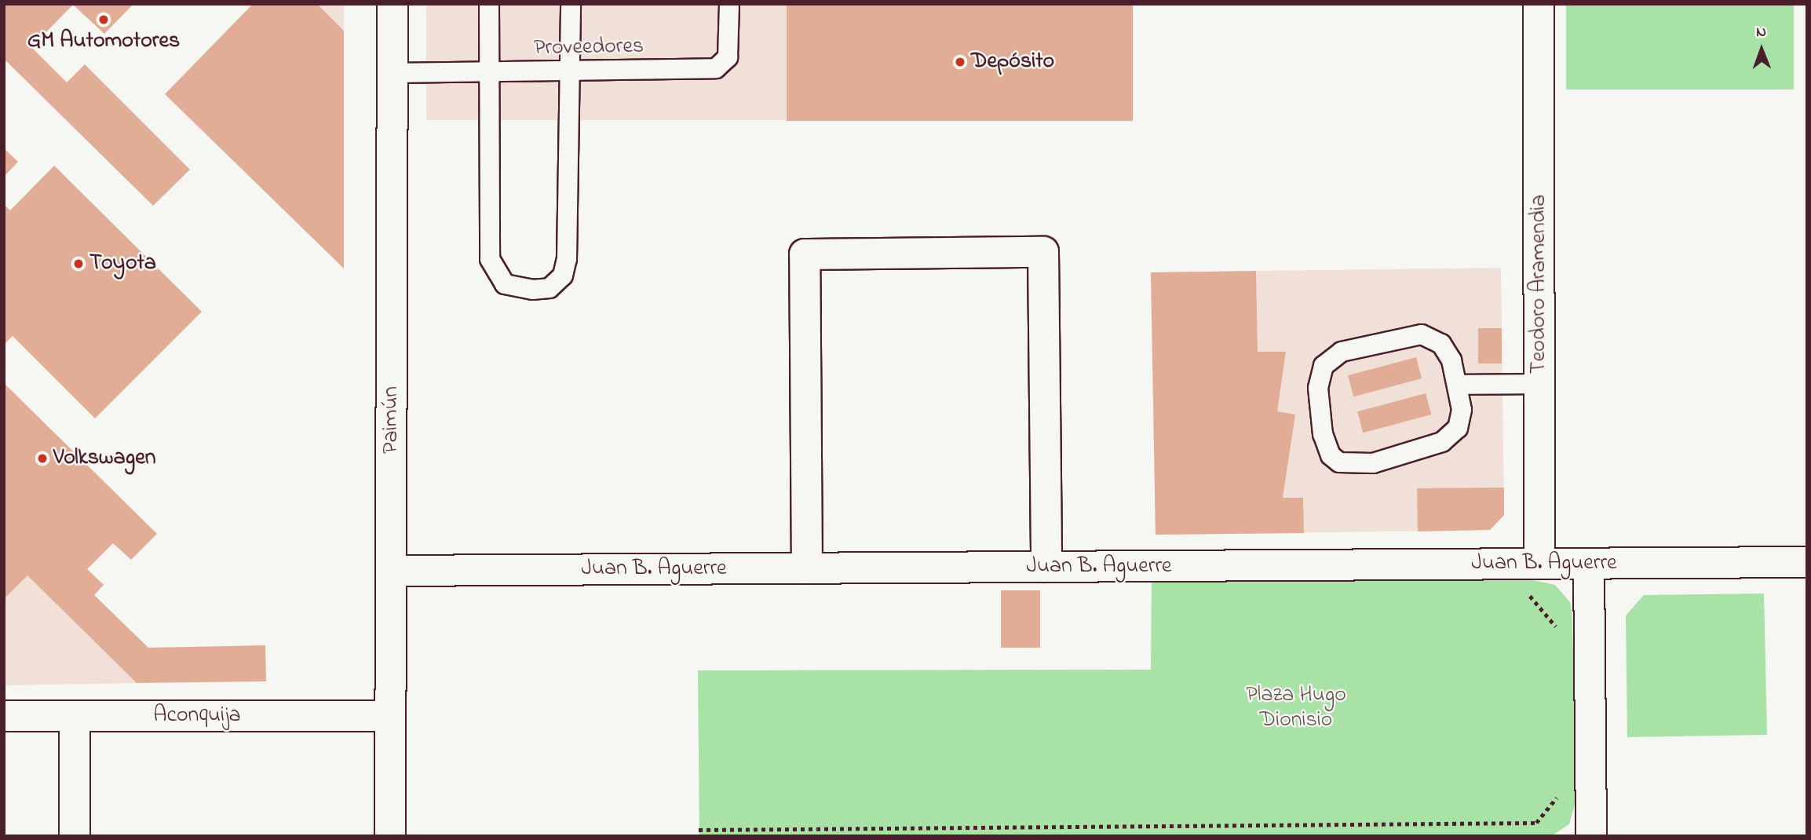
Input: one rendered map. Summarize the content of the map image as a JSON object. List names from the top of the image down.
{
  "streets": {
    "street": [
      "Teodoro Aramendia",
      "Paimún",
      "Juan B. Aguerre",
      "Aconquija"
    ],
    "lane": ["Proveedores"]
  },
  "crossings": [
    ["Proveedores", "Paimún"],
    ["Teodoro Aramendia", "Juan B. Aguerre"],
    ["Paimún", "Juan B. Aguerre"],
    ["Paimún", "Aconquija"]
  ],
  "parks": ["Plaza Hugo Dionisio"],
  "places": [
    "GM Automotores",
    "Depósito",
    "Toyota",
    "Volkswagen"
  ],
  "north": "top"
}
